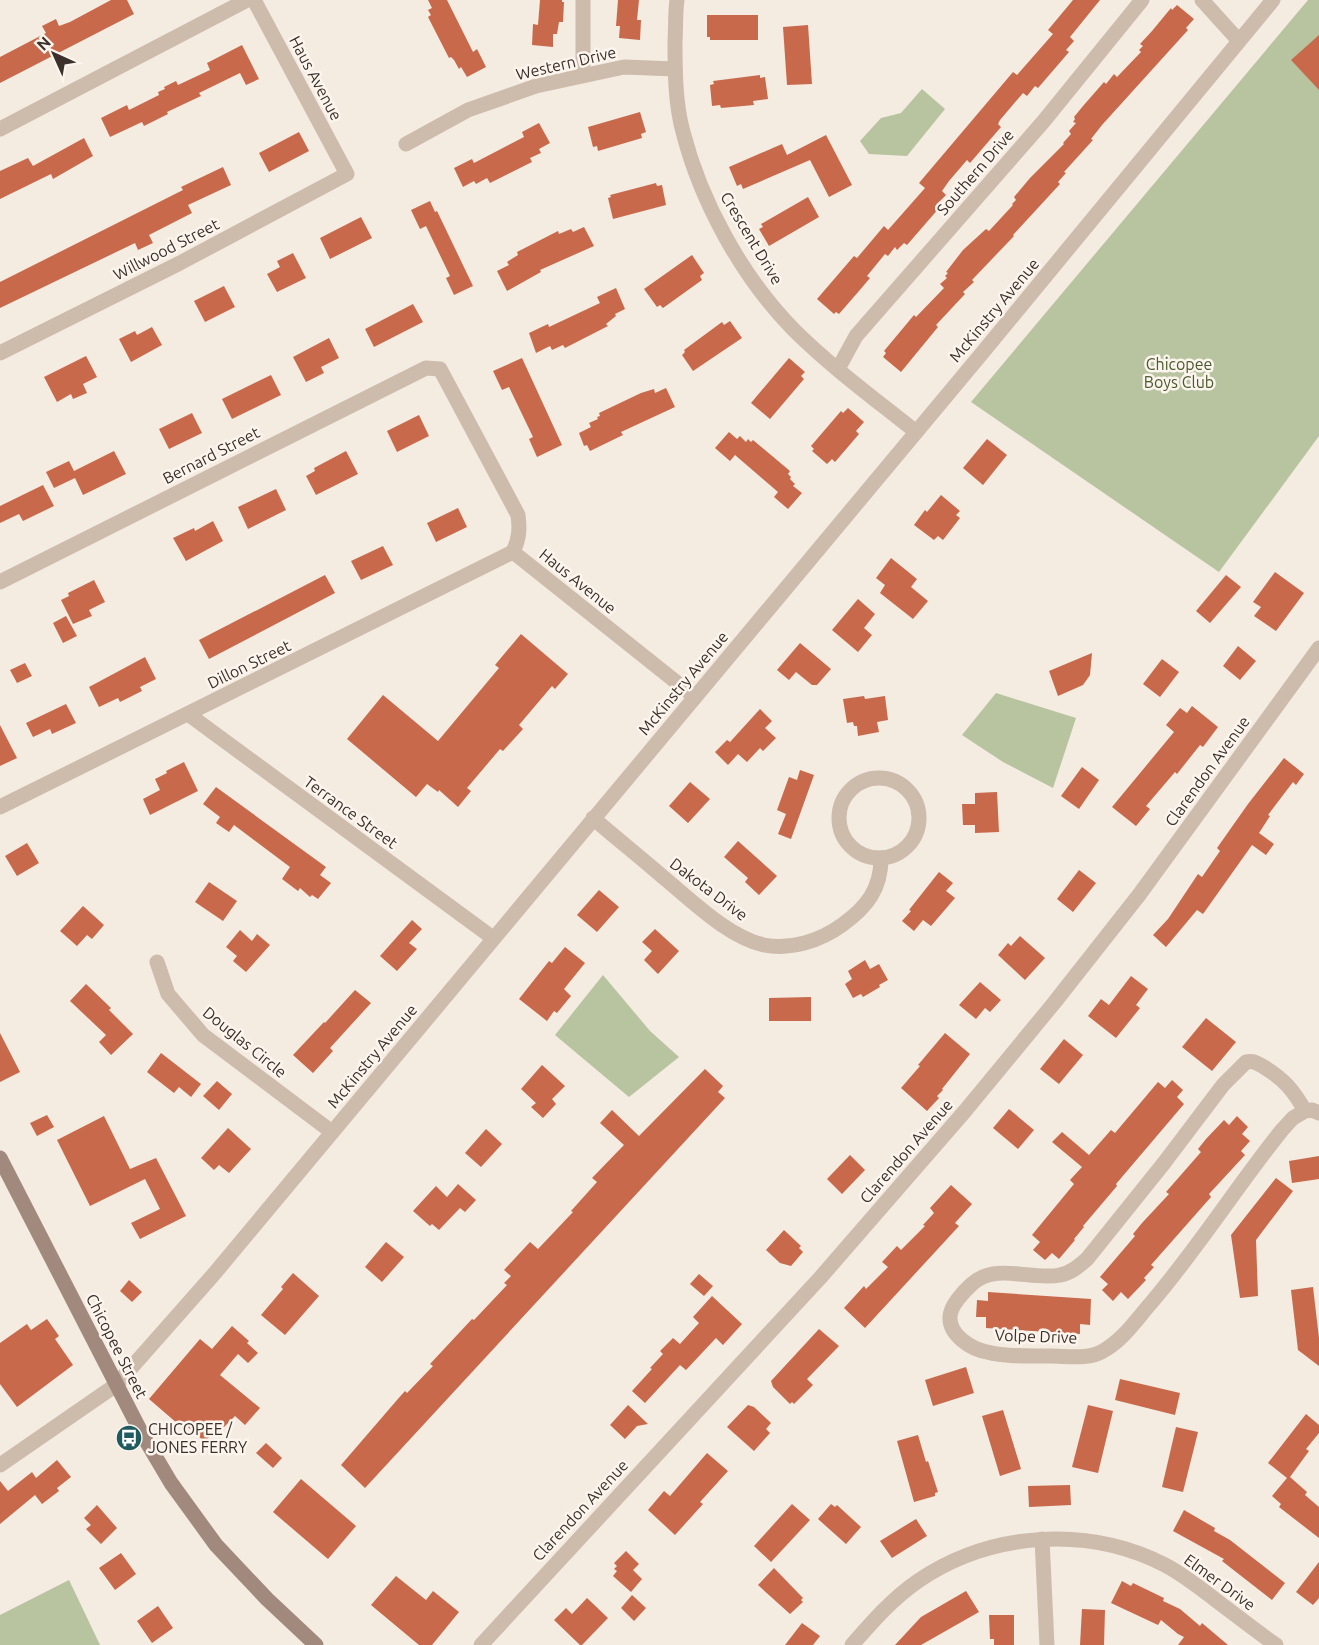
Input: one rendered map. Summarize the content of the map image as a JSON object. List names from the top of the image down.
{
  "streets": {
    "main road": ["Chicopee Street"],
    "street": [
      "Western Drive",
      "Haus Avenue",
      "Southern Drive",
      "Crescent Drive",
      "Willwood Street",
      "McKinstry Avenue",
      "Bernard Street",
      "Dillon Street",
      "Clarendon Avenue",
      "Terrance Street",
      "Dakota Drive",
      "Douglas Circle",
      "Volpe Drive",
      "Elmer Drive"
    ]
  },
  "crossings": [
    ["Western Drive", "Crescent Drive"],
    ["Haus Avenue", "Willwood Street"],
    ["Haus Avenue", "McKinstry Avenue"],
    ["Haus Avenue", "Bernard Street"],
    ["Haus Avenue", "Dillon Street"],
    ["Southern Drive", "Crescent Drive"],
    ["Crescent Drive", "McKinstry Avenue"],
    ["McKinstry Avenue", "Terrance Street"],
    ["McKinstry Avenue", "Dakota Drive"],
    ["McKinstry Avenue", "Douglas Circle"],
    ["McKinstry Avenue", "Chicopee Street"],
    ["Dillon Street", "Terrance Street"]
  ],
  "parks": ["Chicopee Boys Club"],
  "places": {
    "bus stop": ["CHICOPEE / JONES FERRY"]
  },
  "north": "top left"
}
